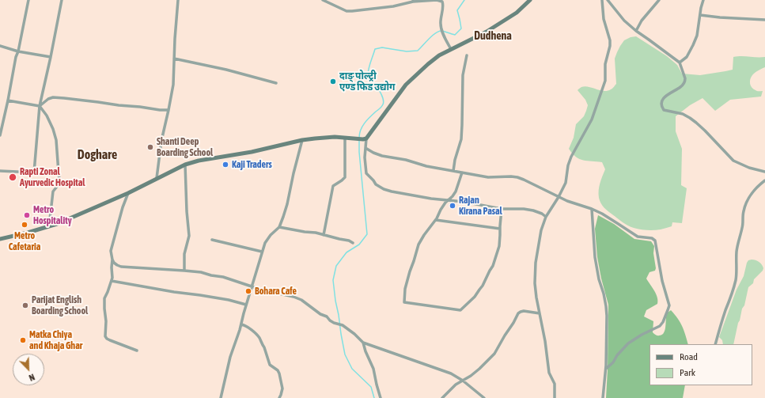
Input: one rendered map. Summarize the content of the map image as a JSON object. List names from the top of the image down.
{
  "districts": ["Dudhena", "Doghare"],
  "places": [
    "दाङ् पोल्ट्री एण्ड फिड उद्योग",
    "Shanti Deep Boarding School",
    "Kaji Traders",
    "Rapti Zonal Ayurvedic Hospital",
    "Rajan Kirana Pasal",
    "Metro Hospitality",
    "Metro Cafetaria",
    "Bohara Cafe",
    "Parijat English Boarding School",
    "Matka Chiya and Khaja Ghar"
  ],
  "legend": ["Road", "Park"],
  "north": "bottom right"
}
